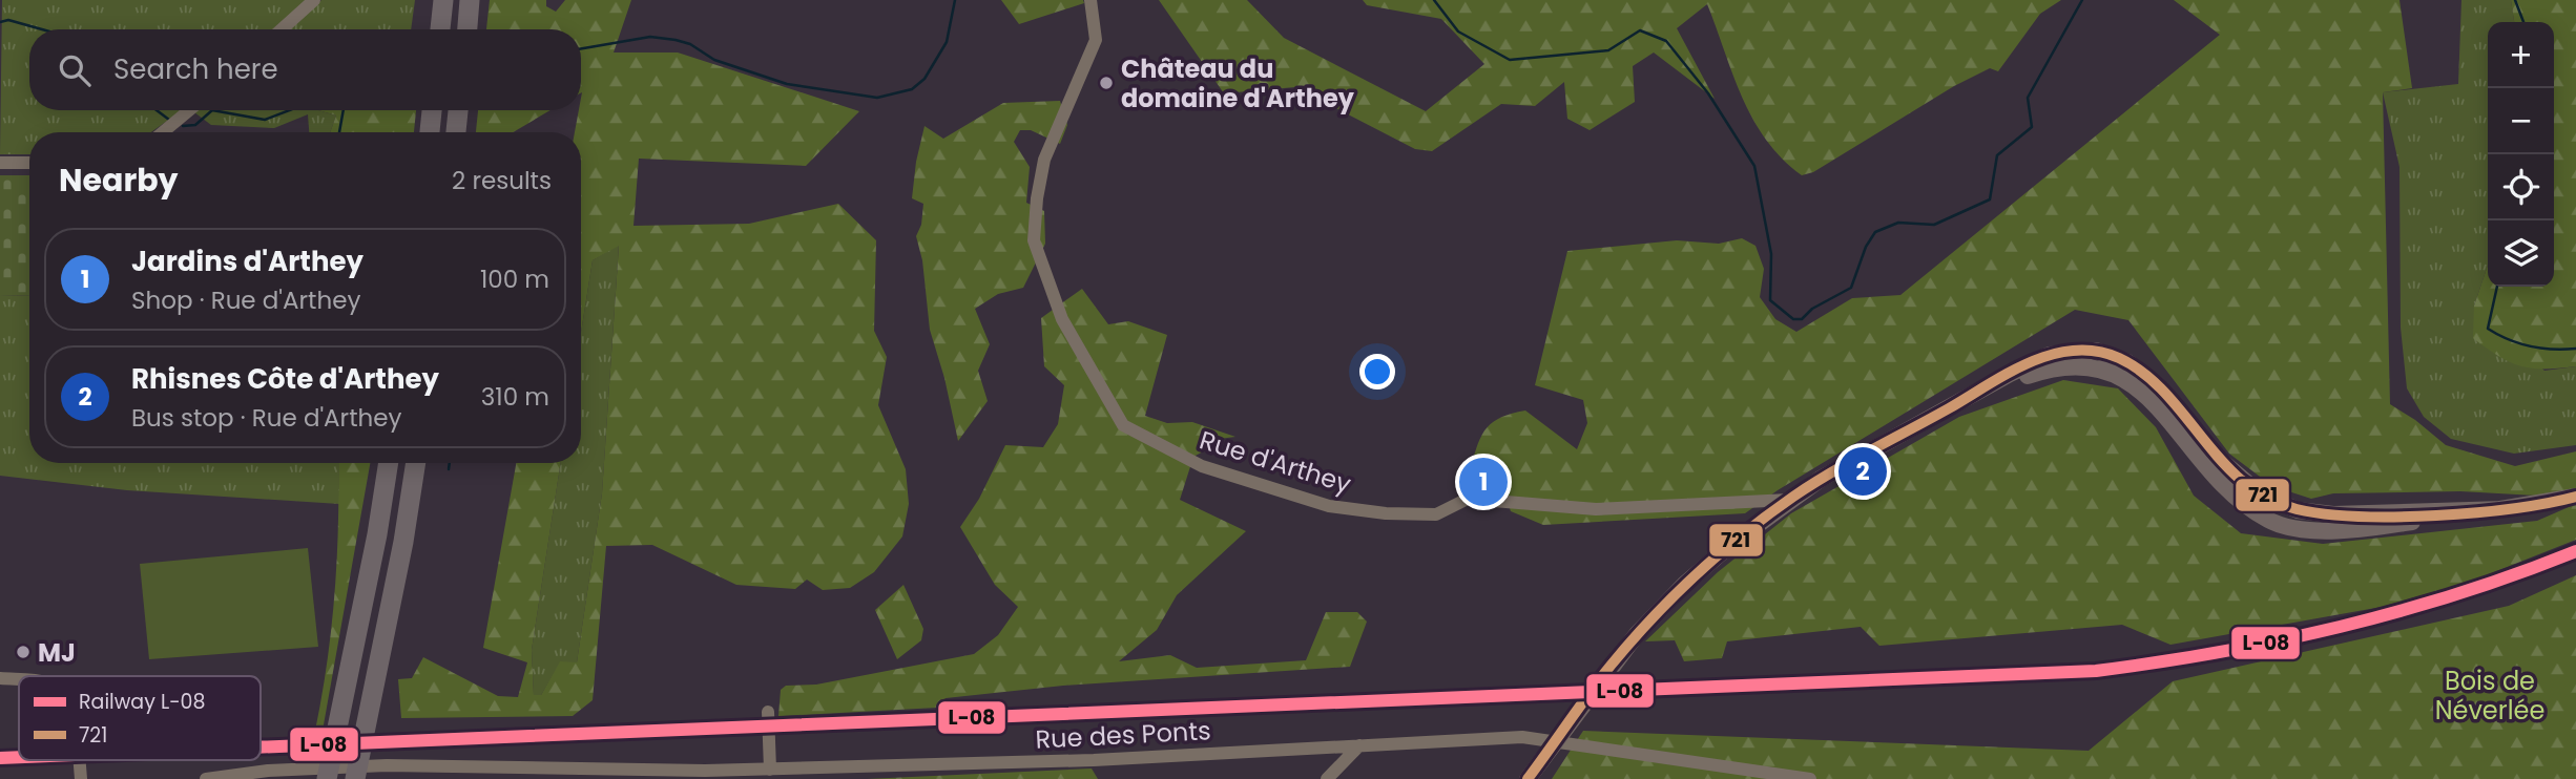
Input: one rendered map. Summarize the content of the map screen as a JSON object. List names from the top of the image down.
{
  "streets": {
    "street": ["Rue d'Arthey", "Rue des Ponts"]
  },
  "parks": ["Bois de Néverlée"],
  "places": ["Château du domaine d'Arthey", "MJ"],
  "lines": ["transit line 721", "rail line L-08"],
  "legend": ["Railway L-08", "721"],
  "page": {
    "map_buttons": ["+", "−"],
    "search": "Search here",
    "heading": ["Nearby", "2 results"],
    "list": [
      {
        "mark": "1",
        "name": "Jardins d'Arthey",
        "note": "Shop · Rue d'Arthey",
        "value": "100 m"
      },
      {
        "mark": "2",
        "name": "Rhisnes Côte d'Arthey",
        "note": "Bus stop · Rue d'Arthey",
        "value": "310 m"
      }
    ],
    "pins": ["2", "1"]
  }
}
